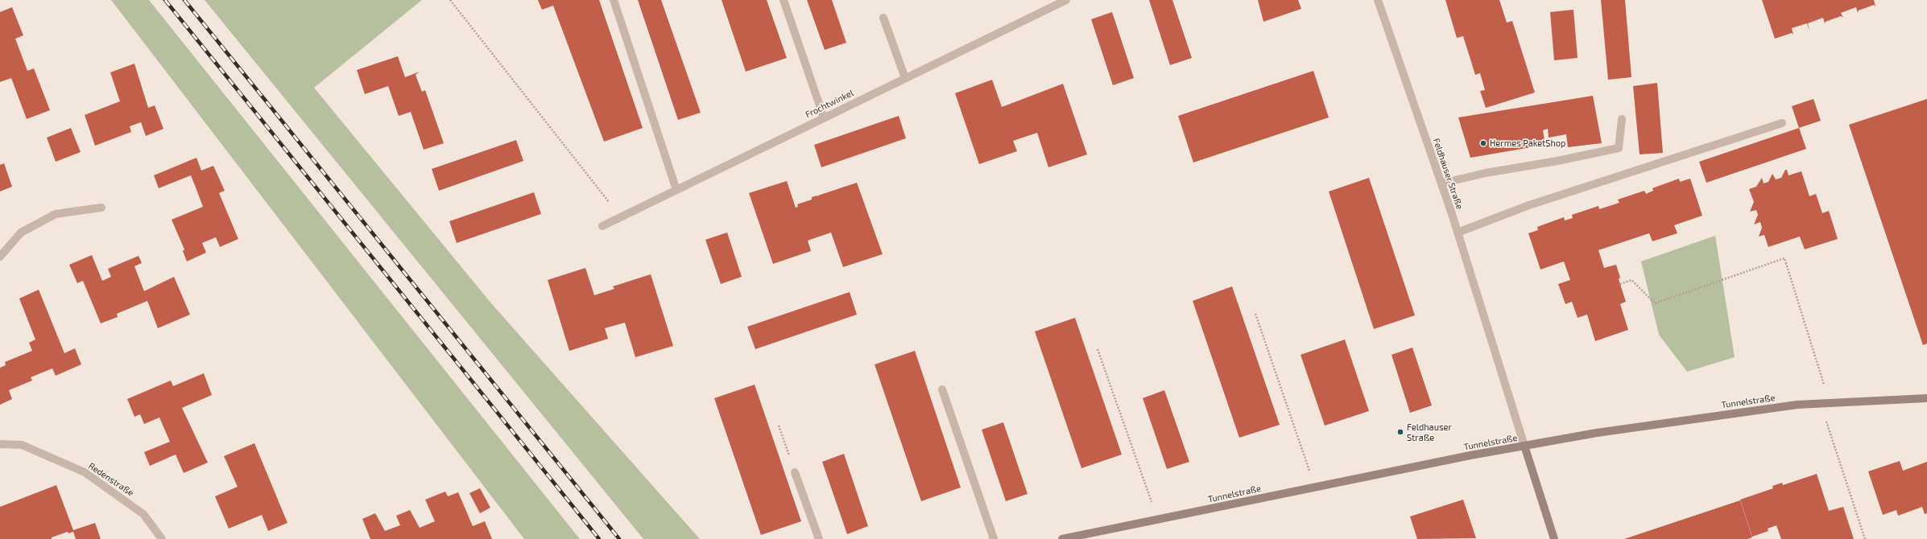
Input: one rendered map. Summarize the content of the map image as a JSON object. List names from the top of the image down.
{
  "streets": {
    "street": [
      "Frochtwinkel",
      "Feldhauser Straße",
      "Tunnelstraße",
      "Redenstraße"
    ]
  },
  "crossings": [
    ["Feldhauser Straße", "Tunnelstraße"]
  ],
  "places": ["Hermes PaketShop", "Feldhauser Straße"]
}
